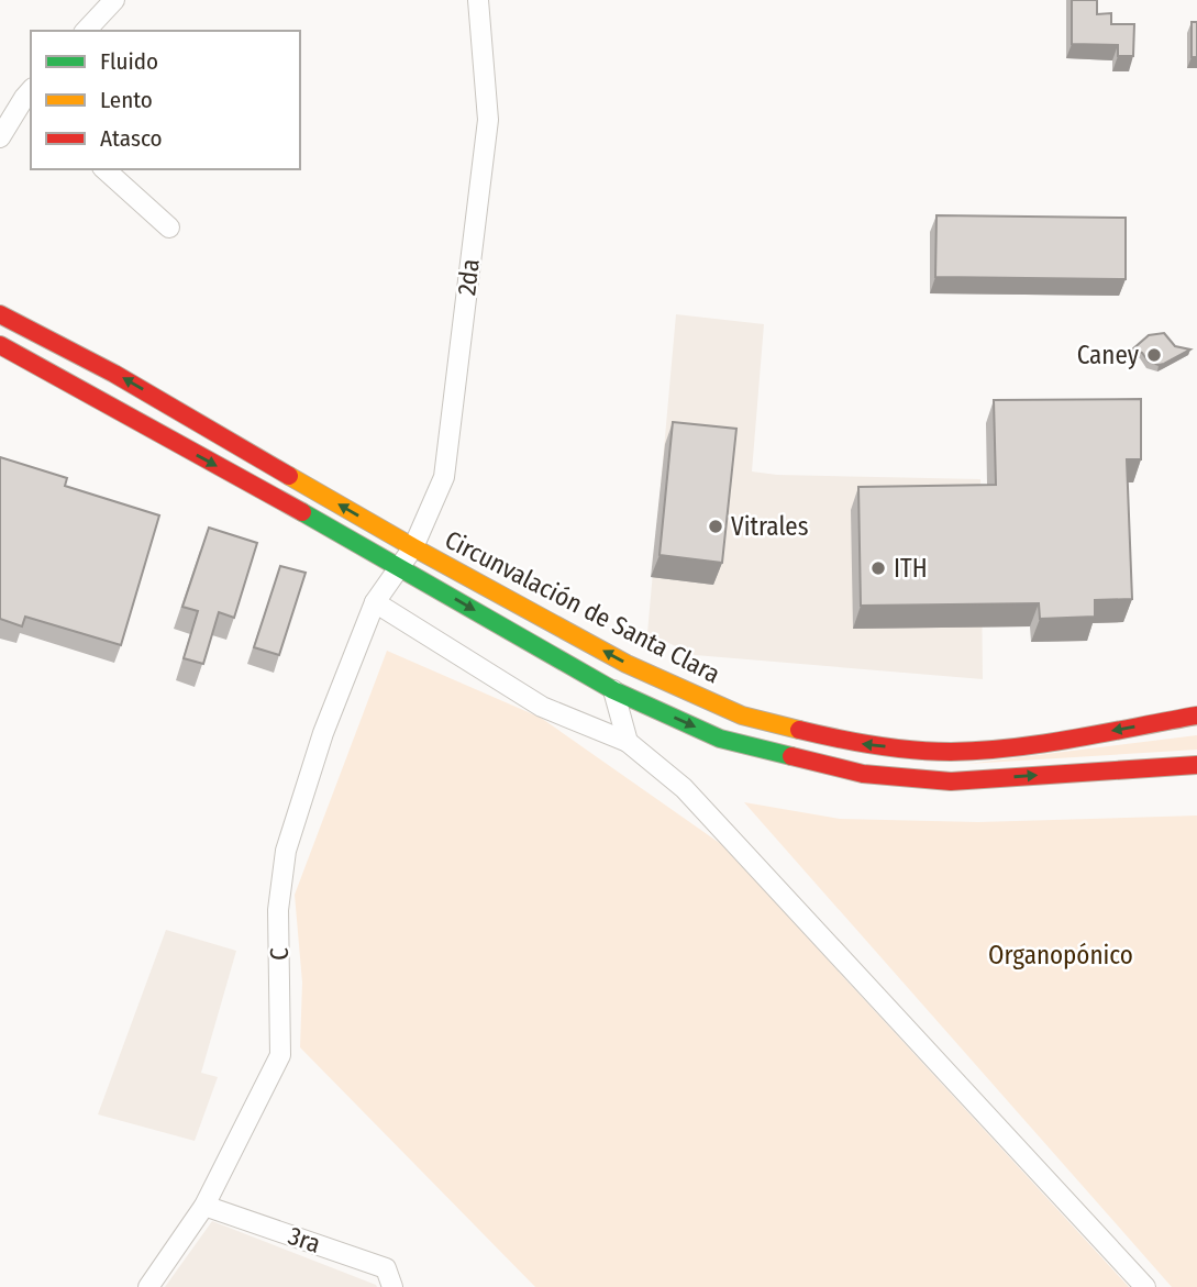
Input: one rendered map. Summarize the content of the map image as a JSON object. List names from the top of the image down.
{
  "streets": {
    "highway": ["Circunvalación de Santa Clara"],
    "street": ["2da", "C", "3ra"]
  },
  "crossings": [
    ["2da", "Circunvalación de Santa Clara"],
    ["2da", "C"],
    ["Circunvalación de Santa Clara", "C"],
    ["C", "3ra"]
  ],
  "parks": ["Organopónico"],
  "places": ["Caney", "Vitrales", "ITH"],
  "legend": ["Fluido", "Lento", "Atasco"]
}
